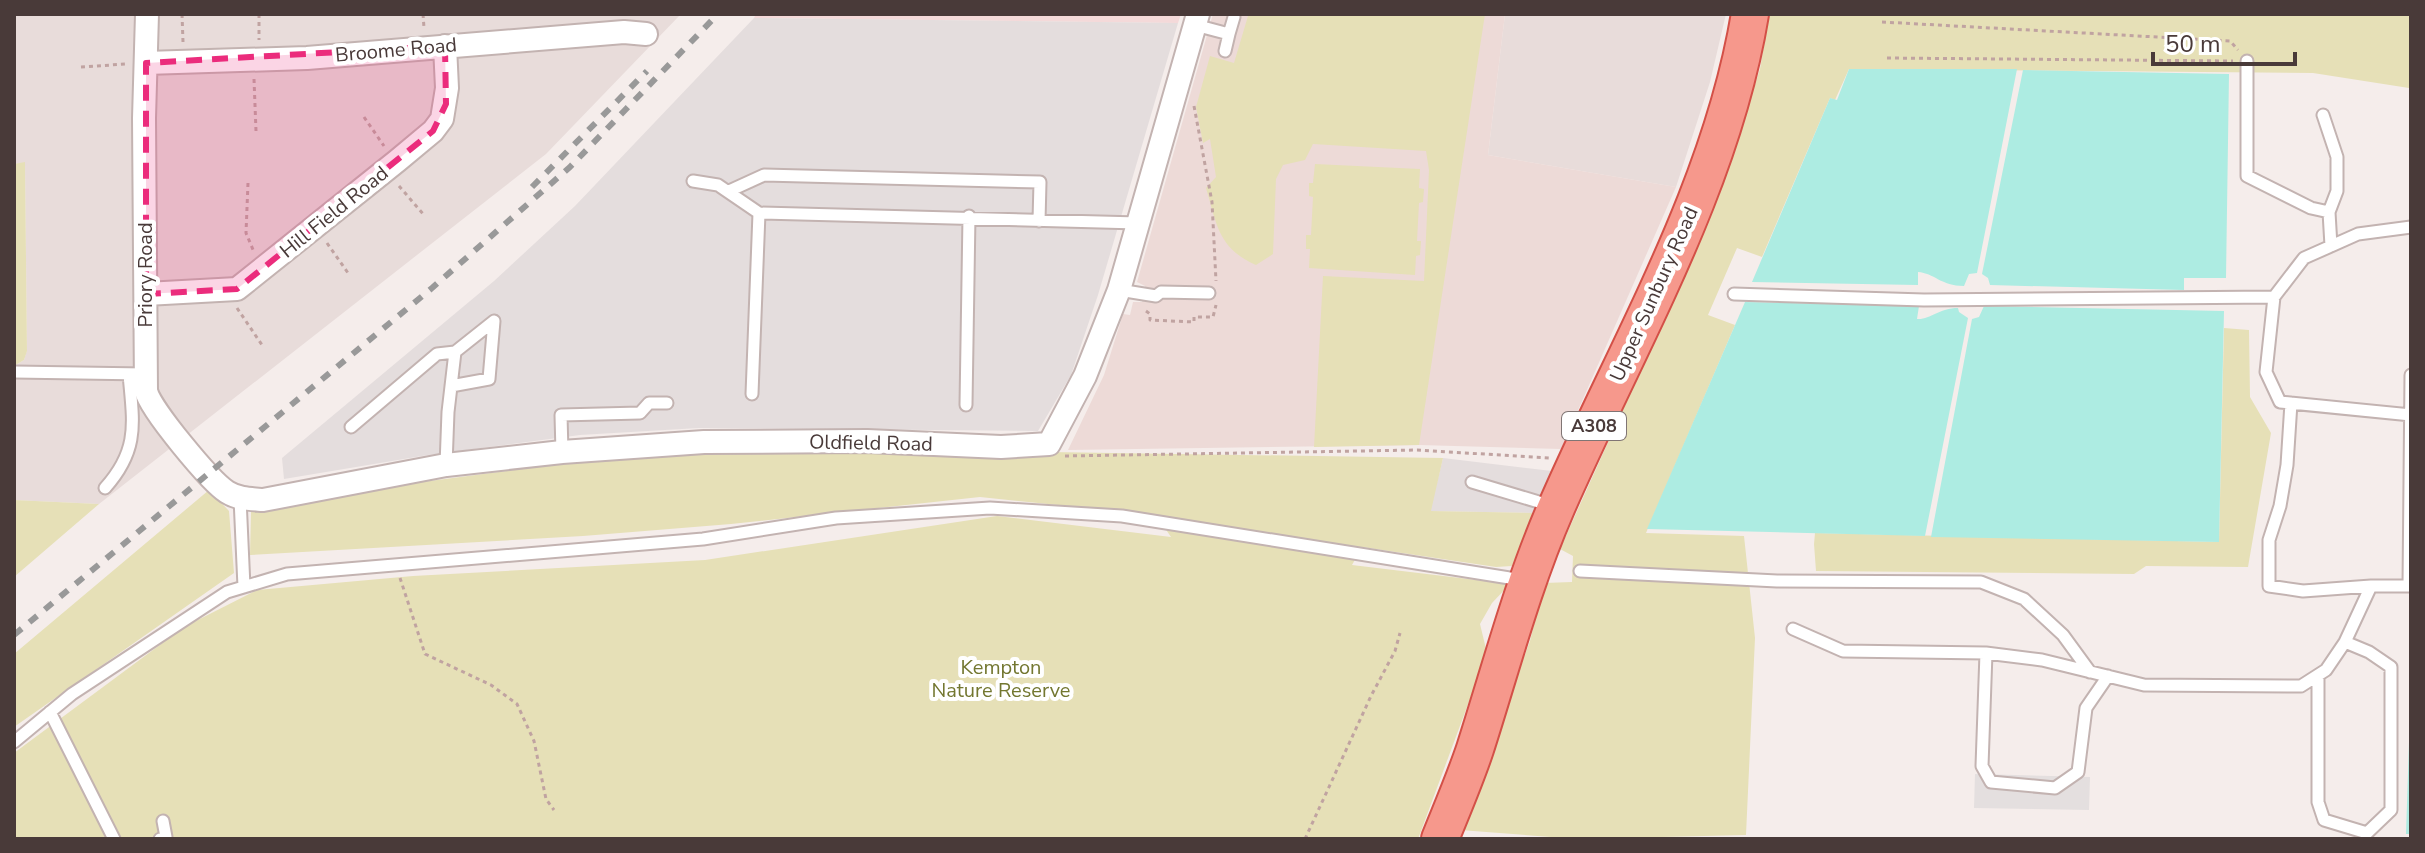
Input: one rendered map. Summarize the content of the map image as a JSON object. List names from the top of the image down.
{
  "streets": {
    "highway": ["Upper Sunbury Road", "A308"],
    "street": [
      "Broome Road",
      "Hill Field Road",
      "Priory Road",
      "Oldfield Road"
    ]
  },
  "crossings": [
    ["Broome Road", "Hill Field Road"],
    ["Broome Road", "Priory Road"],
    ["Hill Field Road", "Priory Road"],
    ["Priory Road", "Oldfield Road"]
  ],
  "parks": ["Kempton Nature Reserve"],
  "scale_bar": "50 m"
}
